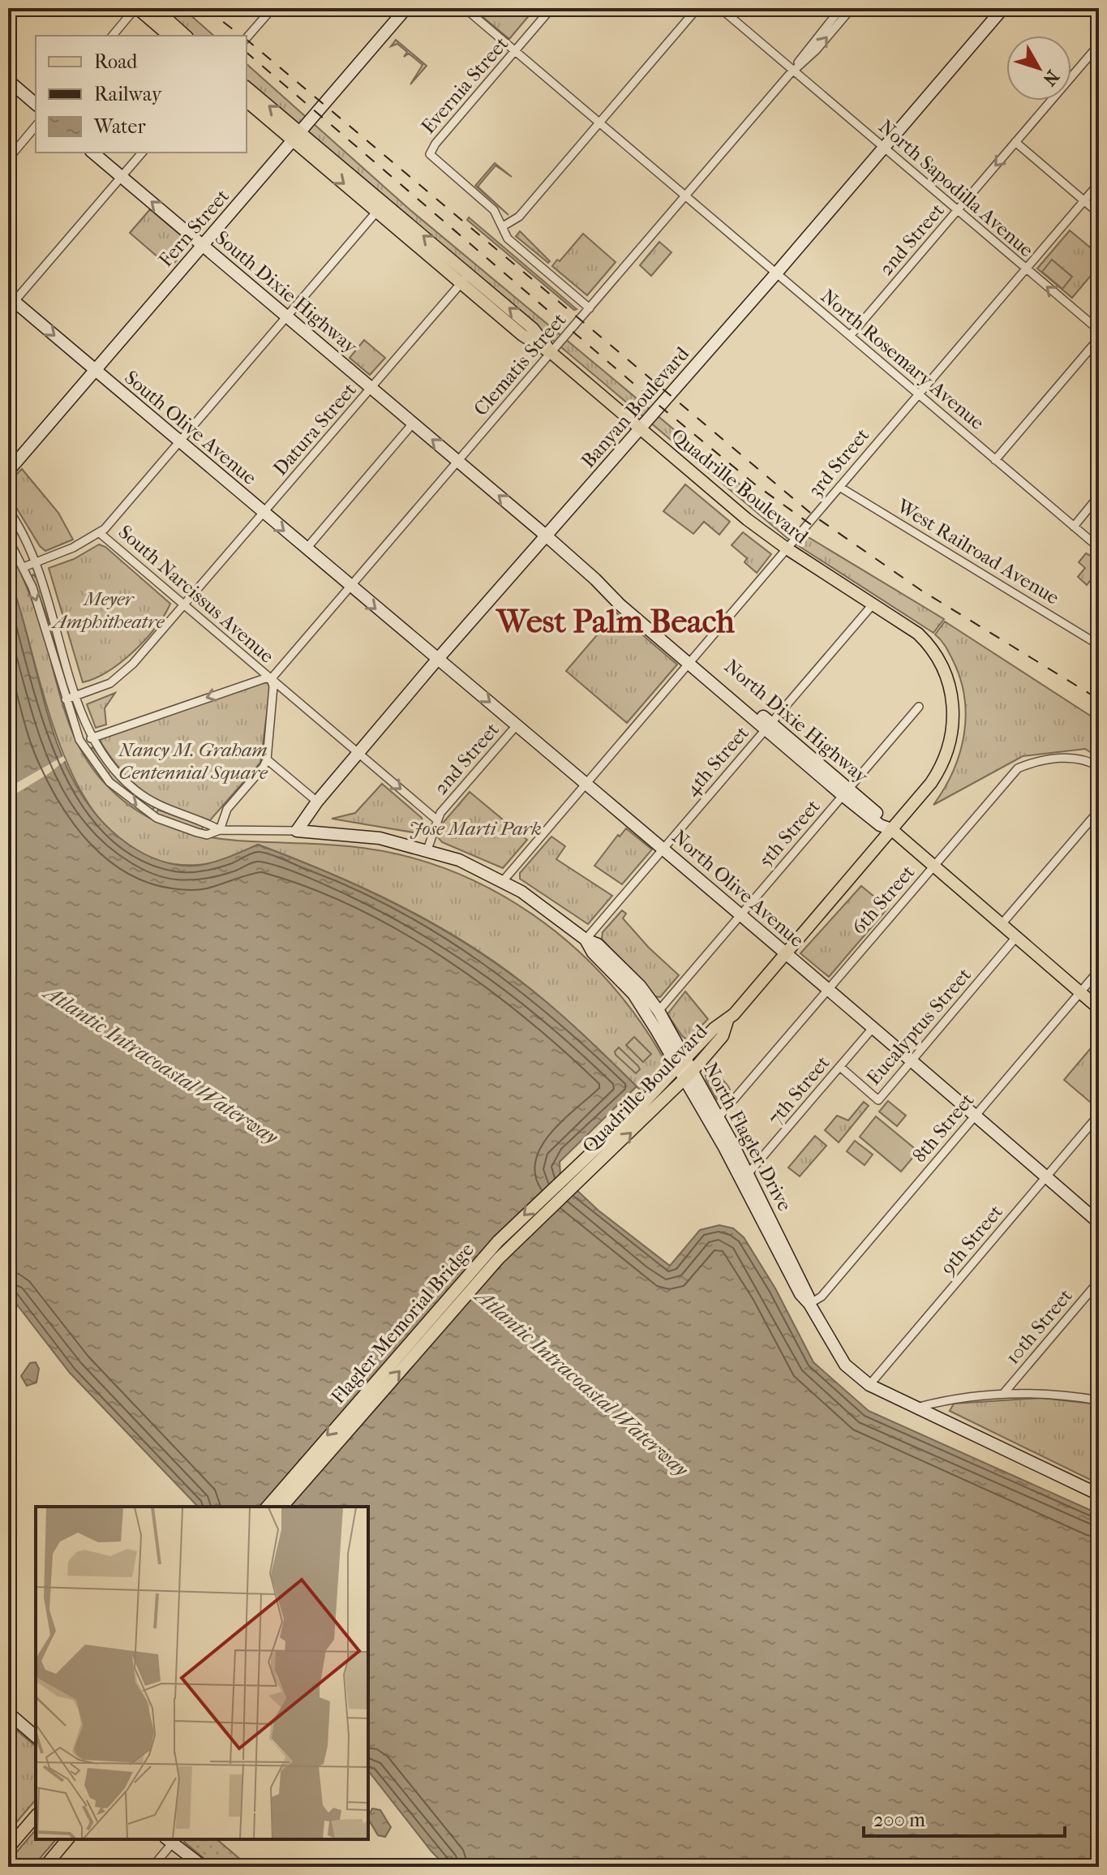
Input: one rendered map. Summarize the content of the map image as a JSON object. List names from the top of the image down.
{
  "streets": {
    "main road": ["Quadrille Boulevard", "North Dixie Highway", "Flagler Memorial Bridge"],
    "street": [
      "Evernia Street",
      "North Sapodilla Avenue",
      "Fern Street",
      "2nd Street",
      "South Dixie Highway",
      "North Rosemary Avenue",
      "Clematis Street",
      "Banyan Boulevard",
      "South Olive Avenue",
      "Datura Street",
      "3rd Street",
      "West Railroad Avenue",
      "South Narcissus Avenue",
      "4th Street",
      "5th Street",
      "North Olive Avenue",
      "6th Street",
      "Eucalyptus Street",
      "7th Street",
      "8th Street",
      "North Flagler Drive",
      "9th Street",
      "10th Street"
    ]
  },
  "crossings": [
    ["Evernia Street", "North Rosemary Avenue"],
    ["North Sapodilla Avenue", "2nd Street"],
    ["North Sapodilla Avenue", "Clematis Street"],
    ["North Sapodilla Avenue", "Banyan Boulevard"],
    ["North Sapodilla Avenue", "3rd Street"],
    ["Fern Street", "South Dixie Highway"],
    ["Fern Street", "South Olive Avenue"],
    ["Fern Street", "Quadrille Boulevard"],
    ["2nd Street", "North Rosemary Avenue"],
    ["2nd Street", "South Narcissus Avenue"],
    ["2nd Street", "North Olive Avenue"],
    ["2nd Street", "North Flagler Drive"],
    ["South Dixie Highway", "Clematis Street"],
    ["South Dixie Highway", "Datura Street"],
    ["South Dixie Highway", "North Dixie Highway"],
    ["North Rosemary Avenue", "Clematis Street"],
    ["North Rosemary Avenue", "Banyan Boulevard"],
    ["North Rosemary Avenue", "3rd Street"],
    ["Clematis Street", "South Olive Avenue"],
    ["Clematis Street", "Quadrille Boulevard"],
    ["Clematis Street", "South Narcissus Avenue"],
    ["Clematis Street", "North Dixie Highway"],
    ["Clematis Street", "North Olive Avenue"],
    ["Banyan Boulevard", "Quadrille Boulevard"],
    ["Banyan Boulevard", "South Narcissus Avenue"],
    ["Banyan Boulevard", "North Dixie Highway"],
    ["Banyan Boulevard", "North Olive Avenue"],
    ["Banyan Boulevard", "North Flagler Drive"],
    ["South Olive Avenue", "Datura Street"],
    ["South Olive Avenue", "North Olive Avenue"],
    ["Datura Street", "Quadrille Boulevard"],
    ["Datura Street", "South Narcissus Avenue"],
    ["Datura Street", "North Flagler Drive"],
    ["3rd Street", "Quadrille Boulevard"],
    ["3rd Street", "West Railroad Avenue"],
    ["3rd Street", "North Dixie Highway"],
    ["3rd Street", "North Olive Avenue"],
    ["3rd Street", "North Flagler Drive"],
    ["Quadrille Boulevard", "North Dixie Highway"],
    ["Quadrille Boulevard", "4th Street"],
    ["Quadrille Boulevard", "North Olive Avenue"],
    ["Quadrille Boulevard", "North Flagler Drive"],
    ["Quadrille Boulevard", "Flagler Memorial Bridge"],
    ["North Dixie Highway", "4th Street"],
    ["North Dixie Highway", "5th Street"],
    ["North Dixie Highway", "6th Street"],
    ["North Dixie Highway", "Eucalyptus Street"],
    ["North Dixie Highway", "8th Street"],
    ["4th Street", "North Olive Avenue"],
    ["4th Street", "North Flagler Drive"],
    ["5th Street", "North Olive Avenue"],
    ["5th Street", "North Flagler Drive"],
    ["North Olive Avenue", "6th Street"],
    ["North Olive Avenue", "Eucalyptus Street"],
    ["North Olive Avenue", "7th Street"],
    ["North Olive Avenue", "8th Street"],
    ["North Olive Avenue", "9th Street"],
    ["6th Street", "North Flagler Drive"],
    ["Eucalyptus Street", "7th Street"],
    ["7th Street", "North Flagler Drive"],
    ["8th Street", "North Flagler Drive"],
    ["North Flagler Drive", "9th Street"]
  ],
  "one_way": ["South Olive Avenue"],
  "districts": ["West Palm Beach"],
  "water": ["Atlantic Intracoastal Waterway"],
  "parks": ["Meyer Amphitheatre", "Nancy M. Graham Centennial Square", "Jose Marti Park"],
  "legend": ["Road", "Railway", "Water"],
  "scale_bar": "200 m",
  "north": "bottom right"
}
